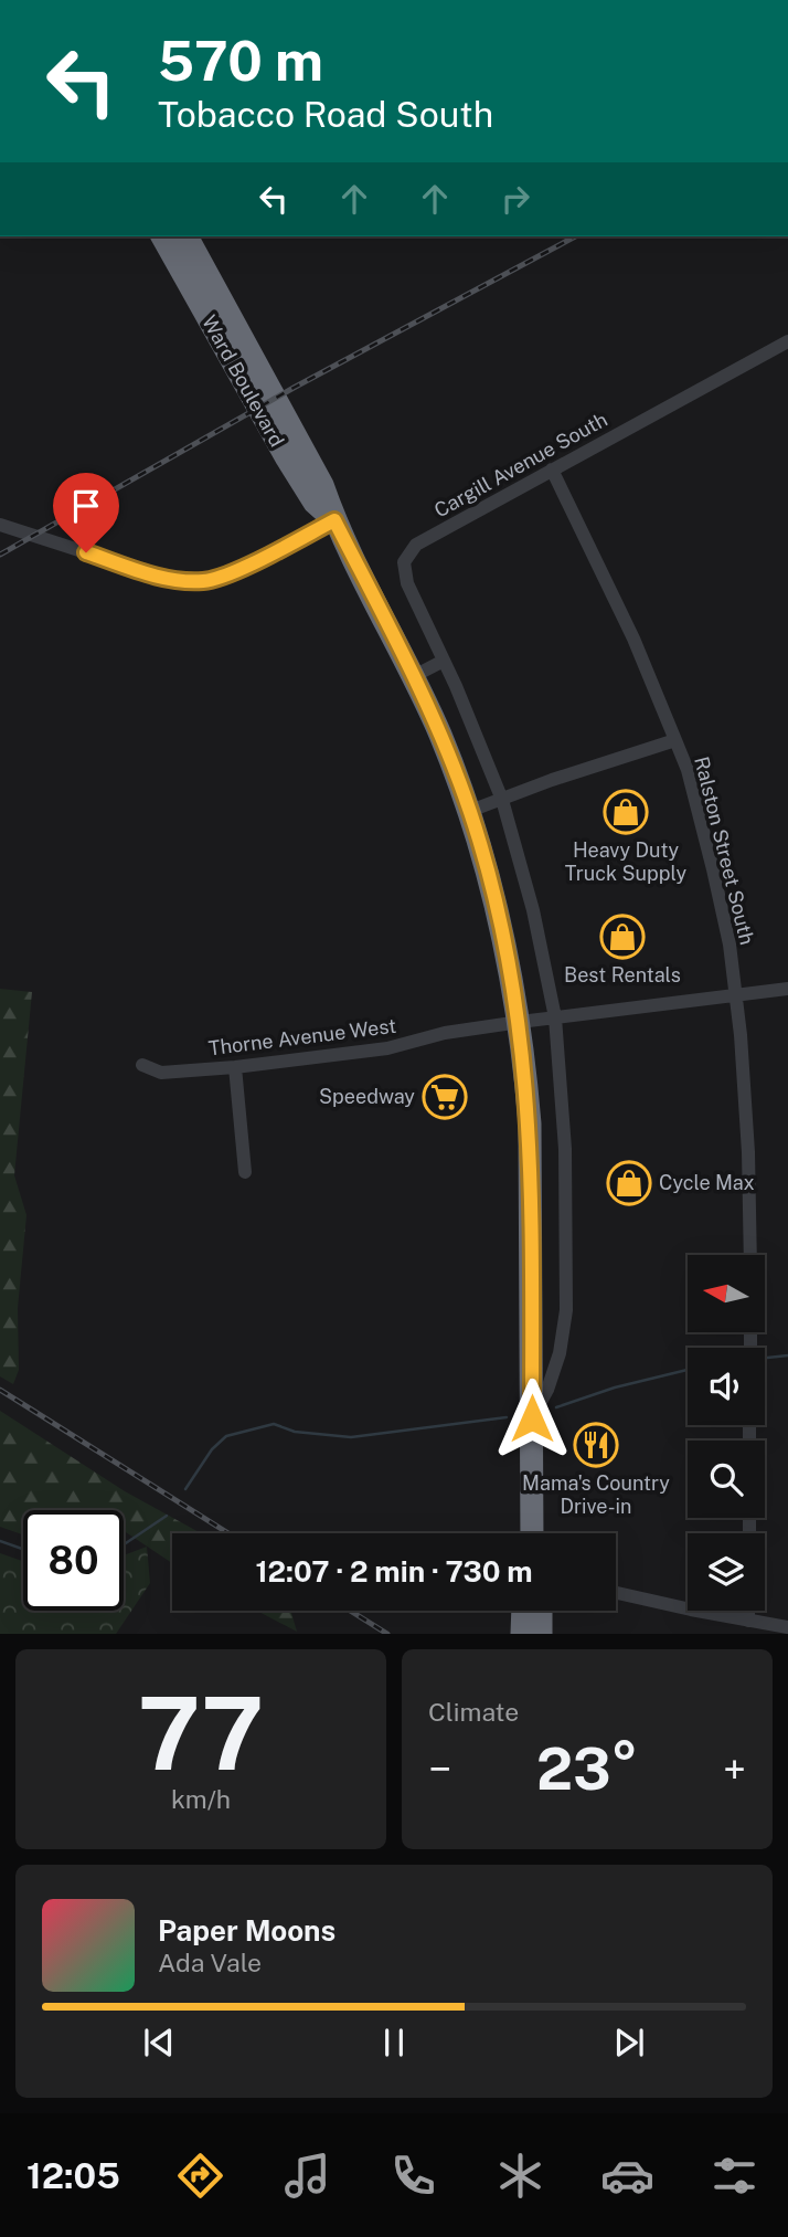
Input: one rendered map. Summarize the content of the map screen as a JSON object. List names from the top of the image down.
{
  "streets": {
    "highway": ["Ward Boulevard"],
    "street": ["Cargill Avenue South", "Ralston Street South", "Thorne Avenue West"]
  },
  "crossings": [
    ["Ward Boulevard", "Thorne Avenue West"],
    ["Cargill Avenue South", "Ralston Street South"],
    ["Ralston Street South", "Thorne Avenue West"]
  ],
  "places": {
    "shop": ["Heavy Duty Truck Supply", "Best Rentals", "Cycle Max"],
    "supermarket": ["Speedway"],
    "restaurant": ["Mama's Country Drive-in"]
  },
  "north": "left",
  "page": {
    "turn": ["570 m", "Tobacco Road South"],
    "limit": "80",
    "trip": "12:07 · 2 min · 730 m",
    "tile": [
      ["77", "km/h"],
      "Climate"
    ],
    "heat": ["−", "23°", "+"],
    "song": ["Paper Moons", "Ada Vale"],
    "tabs": "12:05"
  }
}
